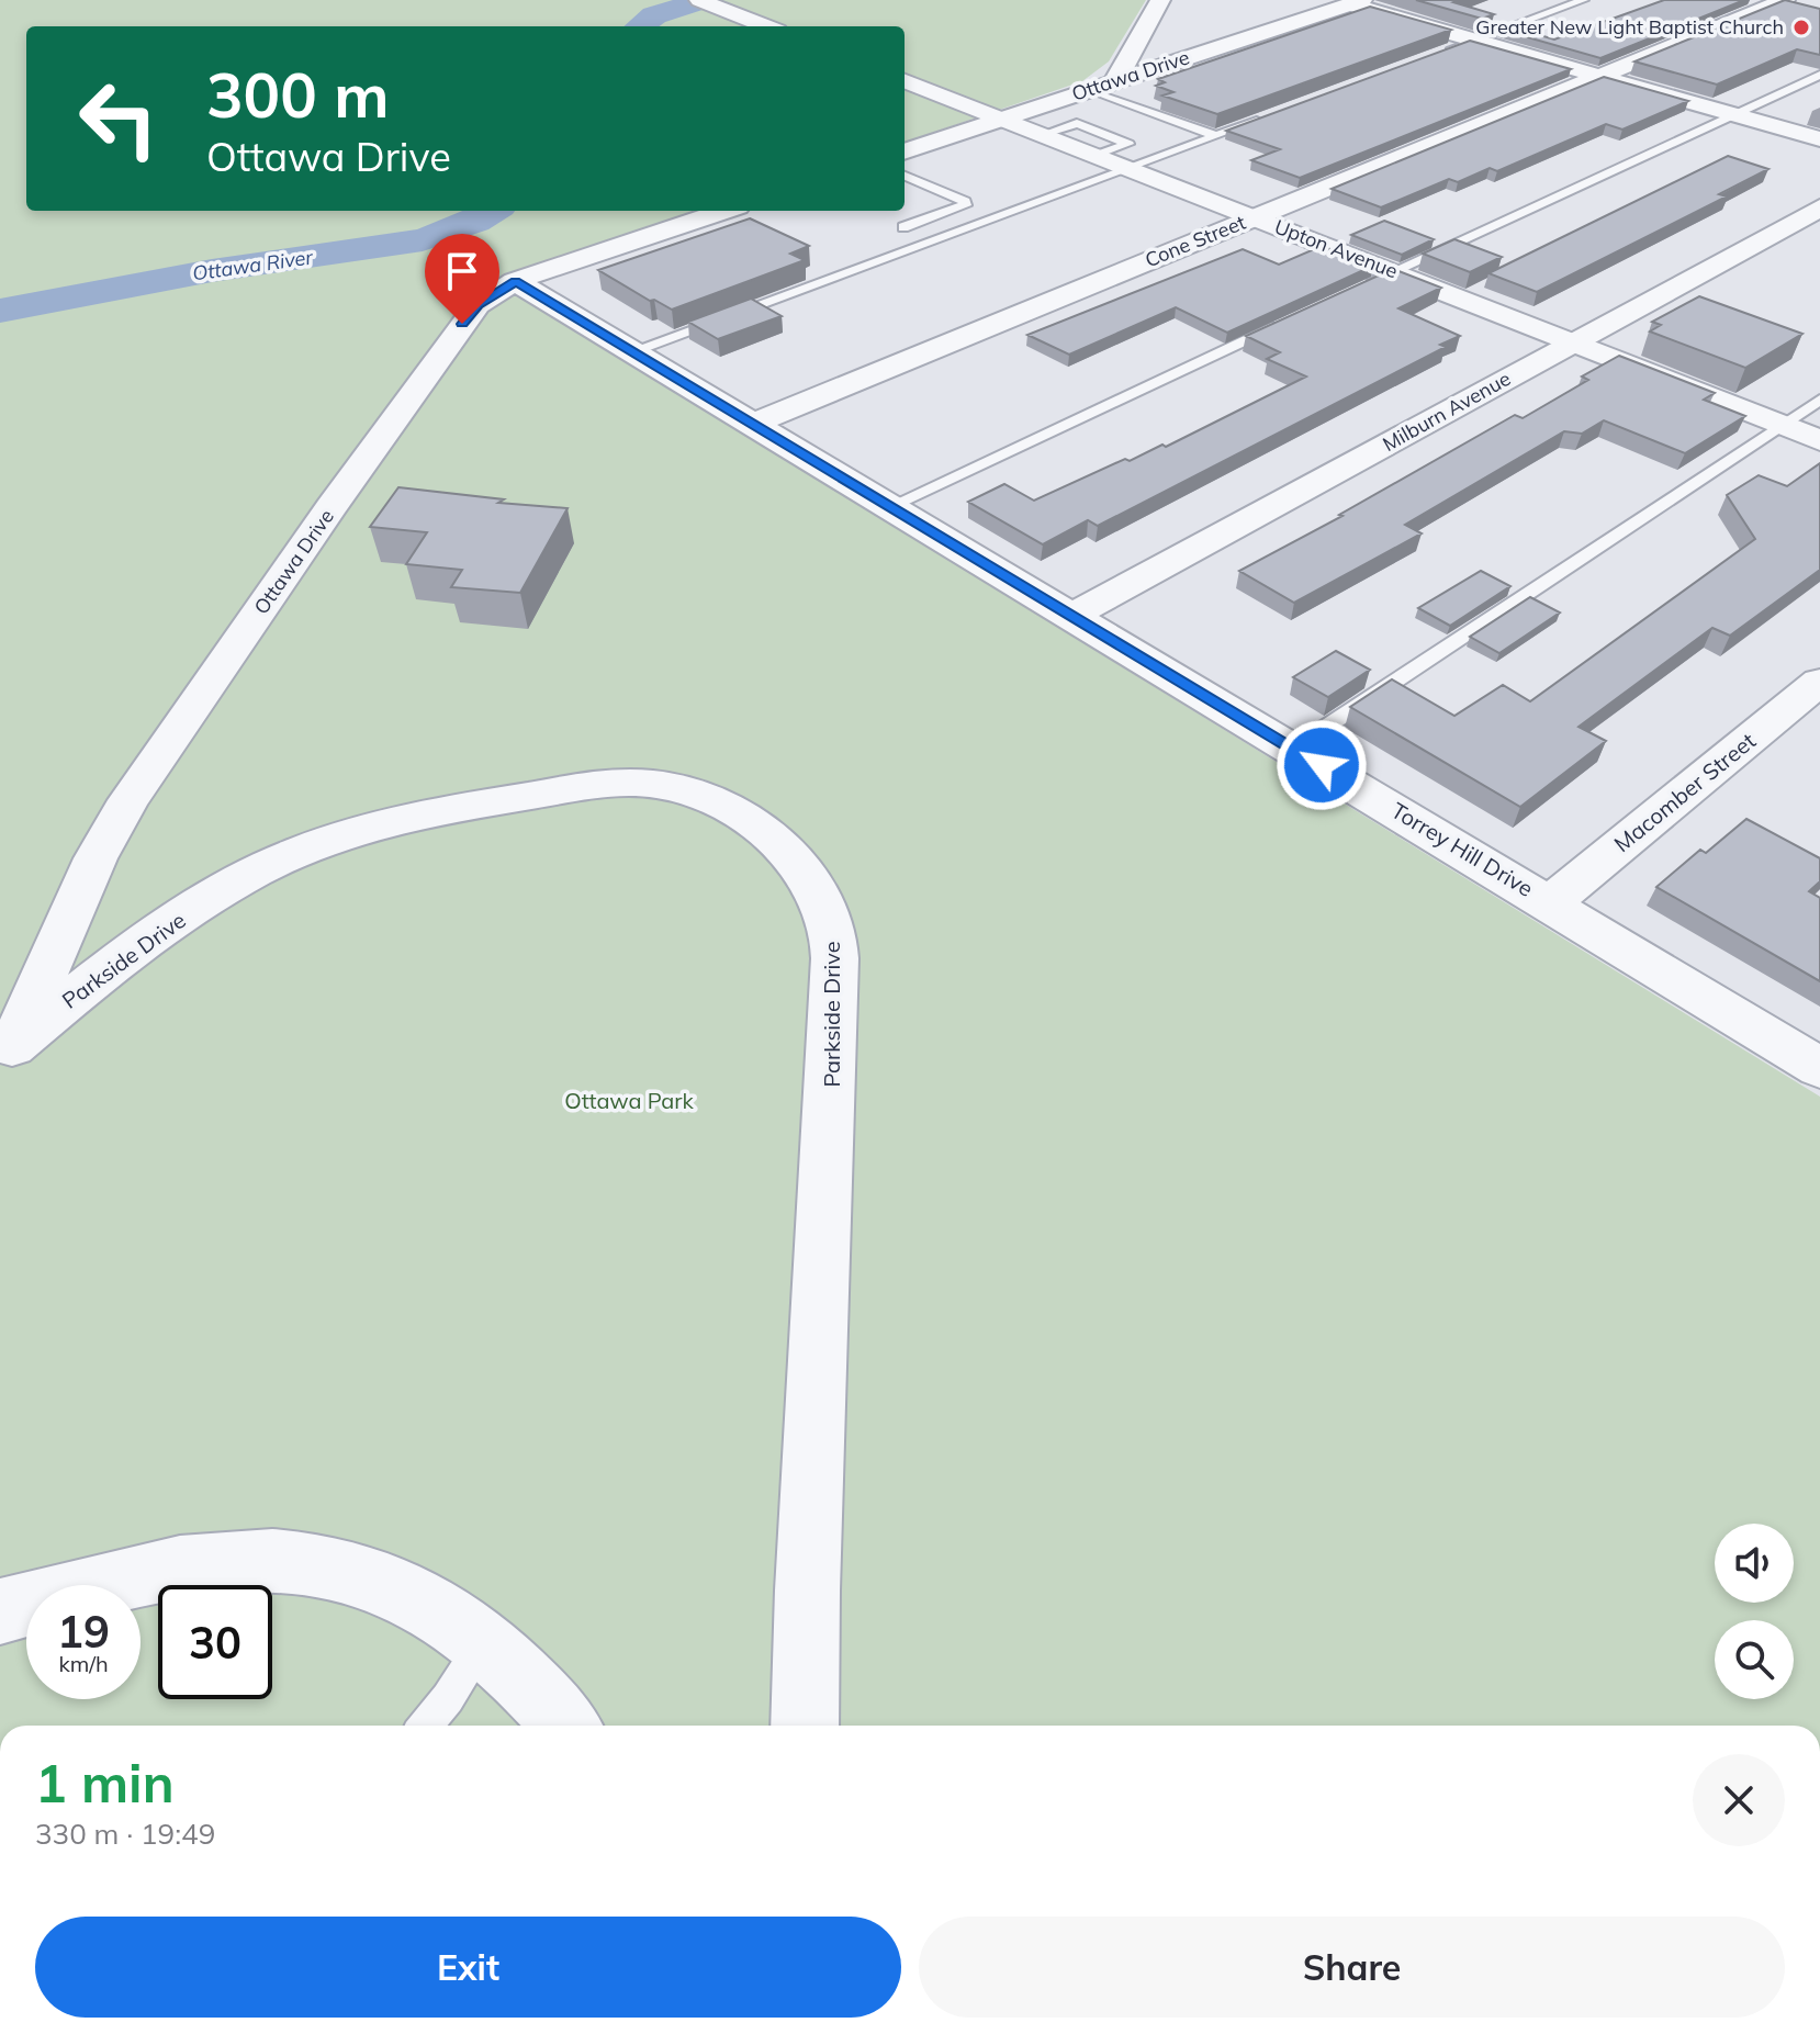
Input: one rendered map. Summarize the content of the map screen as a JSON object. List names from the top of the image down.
{
  "streets": {
    "street": [
      "Ottawa Drive",
      "Cone Street",
      "Upton Avenue",
      "Milburn Avenue",
      "Macomber Street",
      "Torrey Hill Drive",
      "Parkside Drive"
    ]
  },
  "crossings": [
    ["Ottawa Drive", "Upton Avenue"],
    ["Ottawa Drive", "Torrey Hill Drive"],
    ["Ottawa Drive", "Parkside Drive"],
    ["Cone Street", "Upton Avenue"],
    ["Cone Street", "Torrey Hill Drive"],
    ["Upton Avenue", "Milburn Avenue"],
    ["Milburn Avenue", "Torrey Hill Drive"],
    ["Macomber Street", "Torrey Hill Drive"]
  ],
  "water": ["Ottawa River"],
  "parks": ["Ottawa Park"],
  "places": ["Greater New Light Baptist Church"],
  "page": {
    "turn": ["300 m", "Ottawa Drive"],
    "speed": "19 km/h",
    "limit": "30",
    "heading": ["1 min", "330 m · 19:49"],
    "buttons": ["Exit", "Share"]
  }
}
